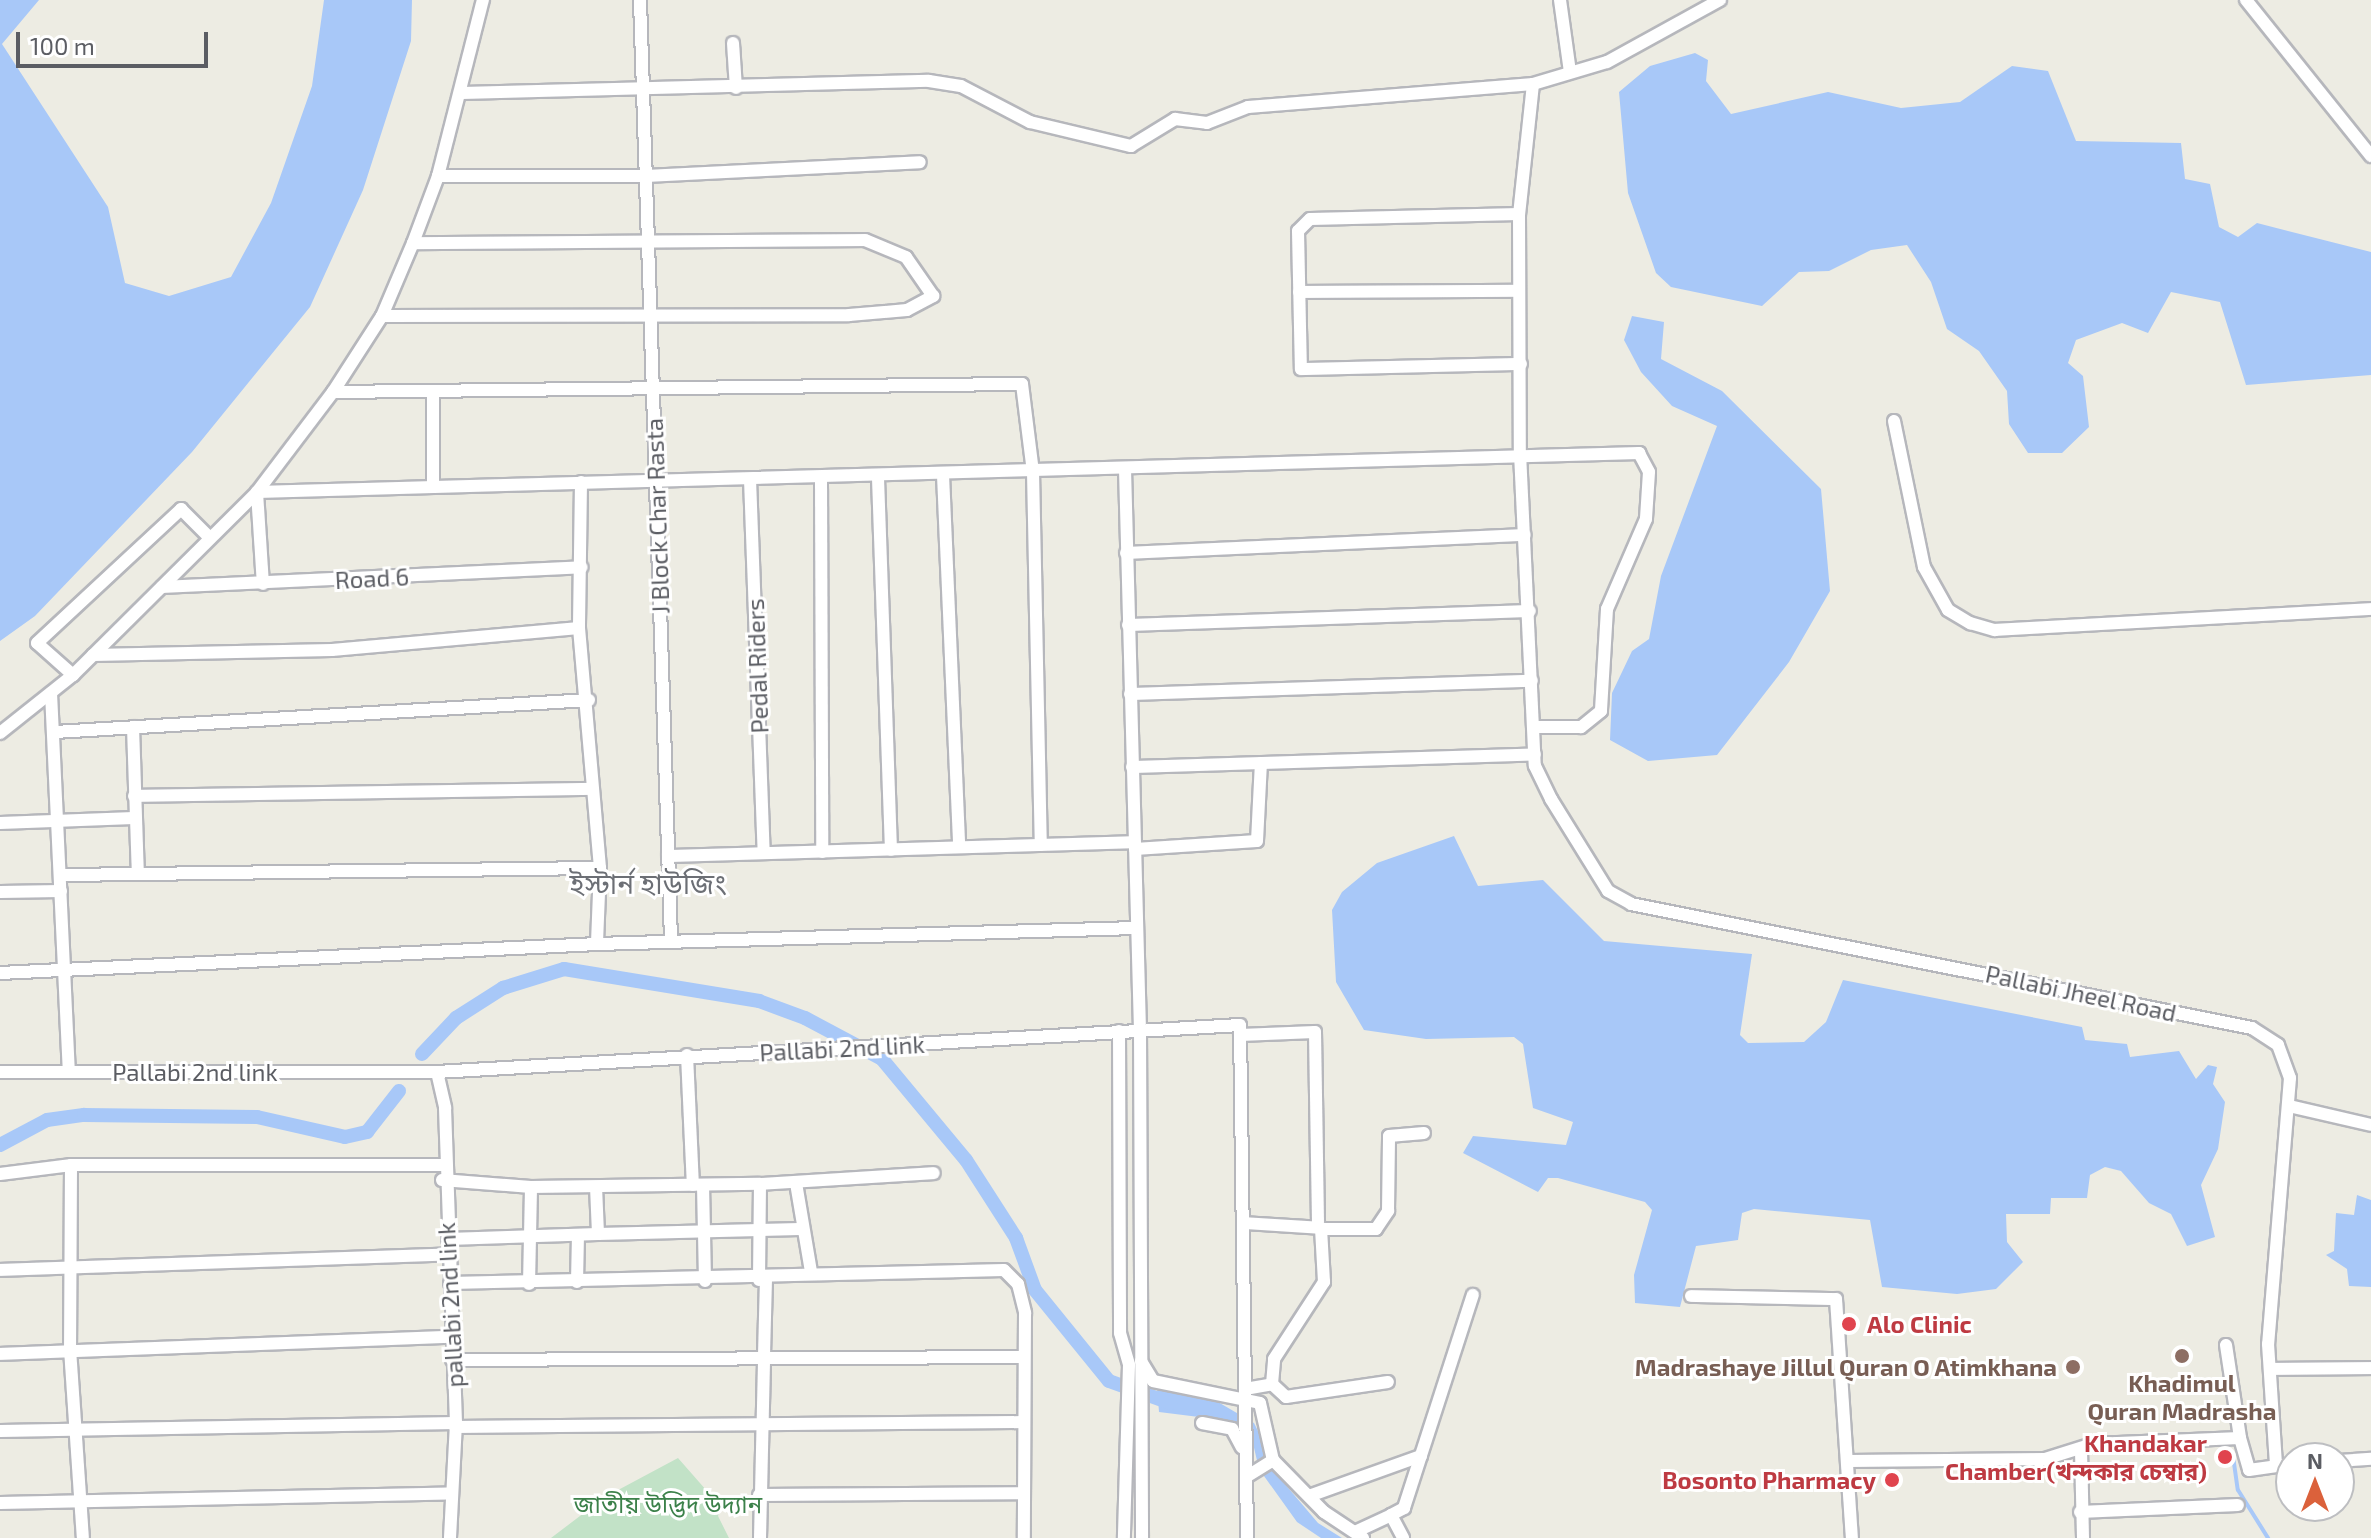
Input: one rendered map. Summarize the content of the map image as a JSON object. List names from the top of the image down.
{
  "streets": {
    "street": [
      "J Block Char Rasta",
      "Road 6",
      "Pedal Riders",
      "Pallabi Jheel Road",
      "Pallabi 2nd link",
      "pallabi 2nd link"
    ]
  },
  "crossings": [
    ["Pallabi 2nd link", "pallabi 2nd link"]
  ],
  "districts": ["ইস্টার্ন হাউজিং"],
  "parks": ["জাতীয় উদ্ভিদ উদ্যান"],
  "places": [
    "Alo Clinic",
    "Khadimul Quran Madrasha",
    "Madrashaye Jillul Quran O Atimkhana",
    "Khandakar Chamber(খন্দকার চেম্বার)",
    "Bosonto Pharmacy"
  ],
  "scale_bar": "100 m",
  "north": "top"
}
